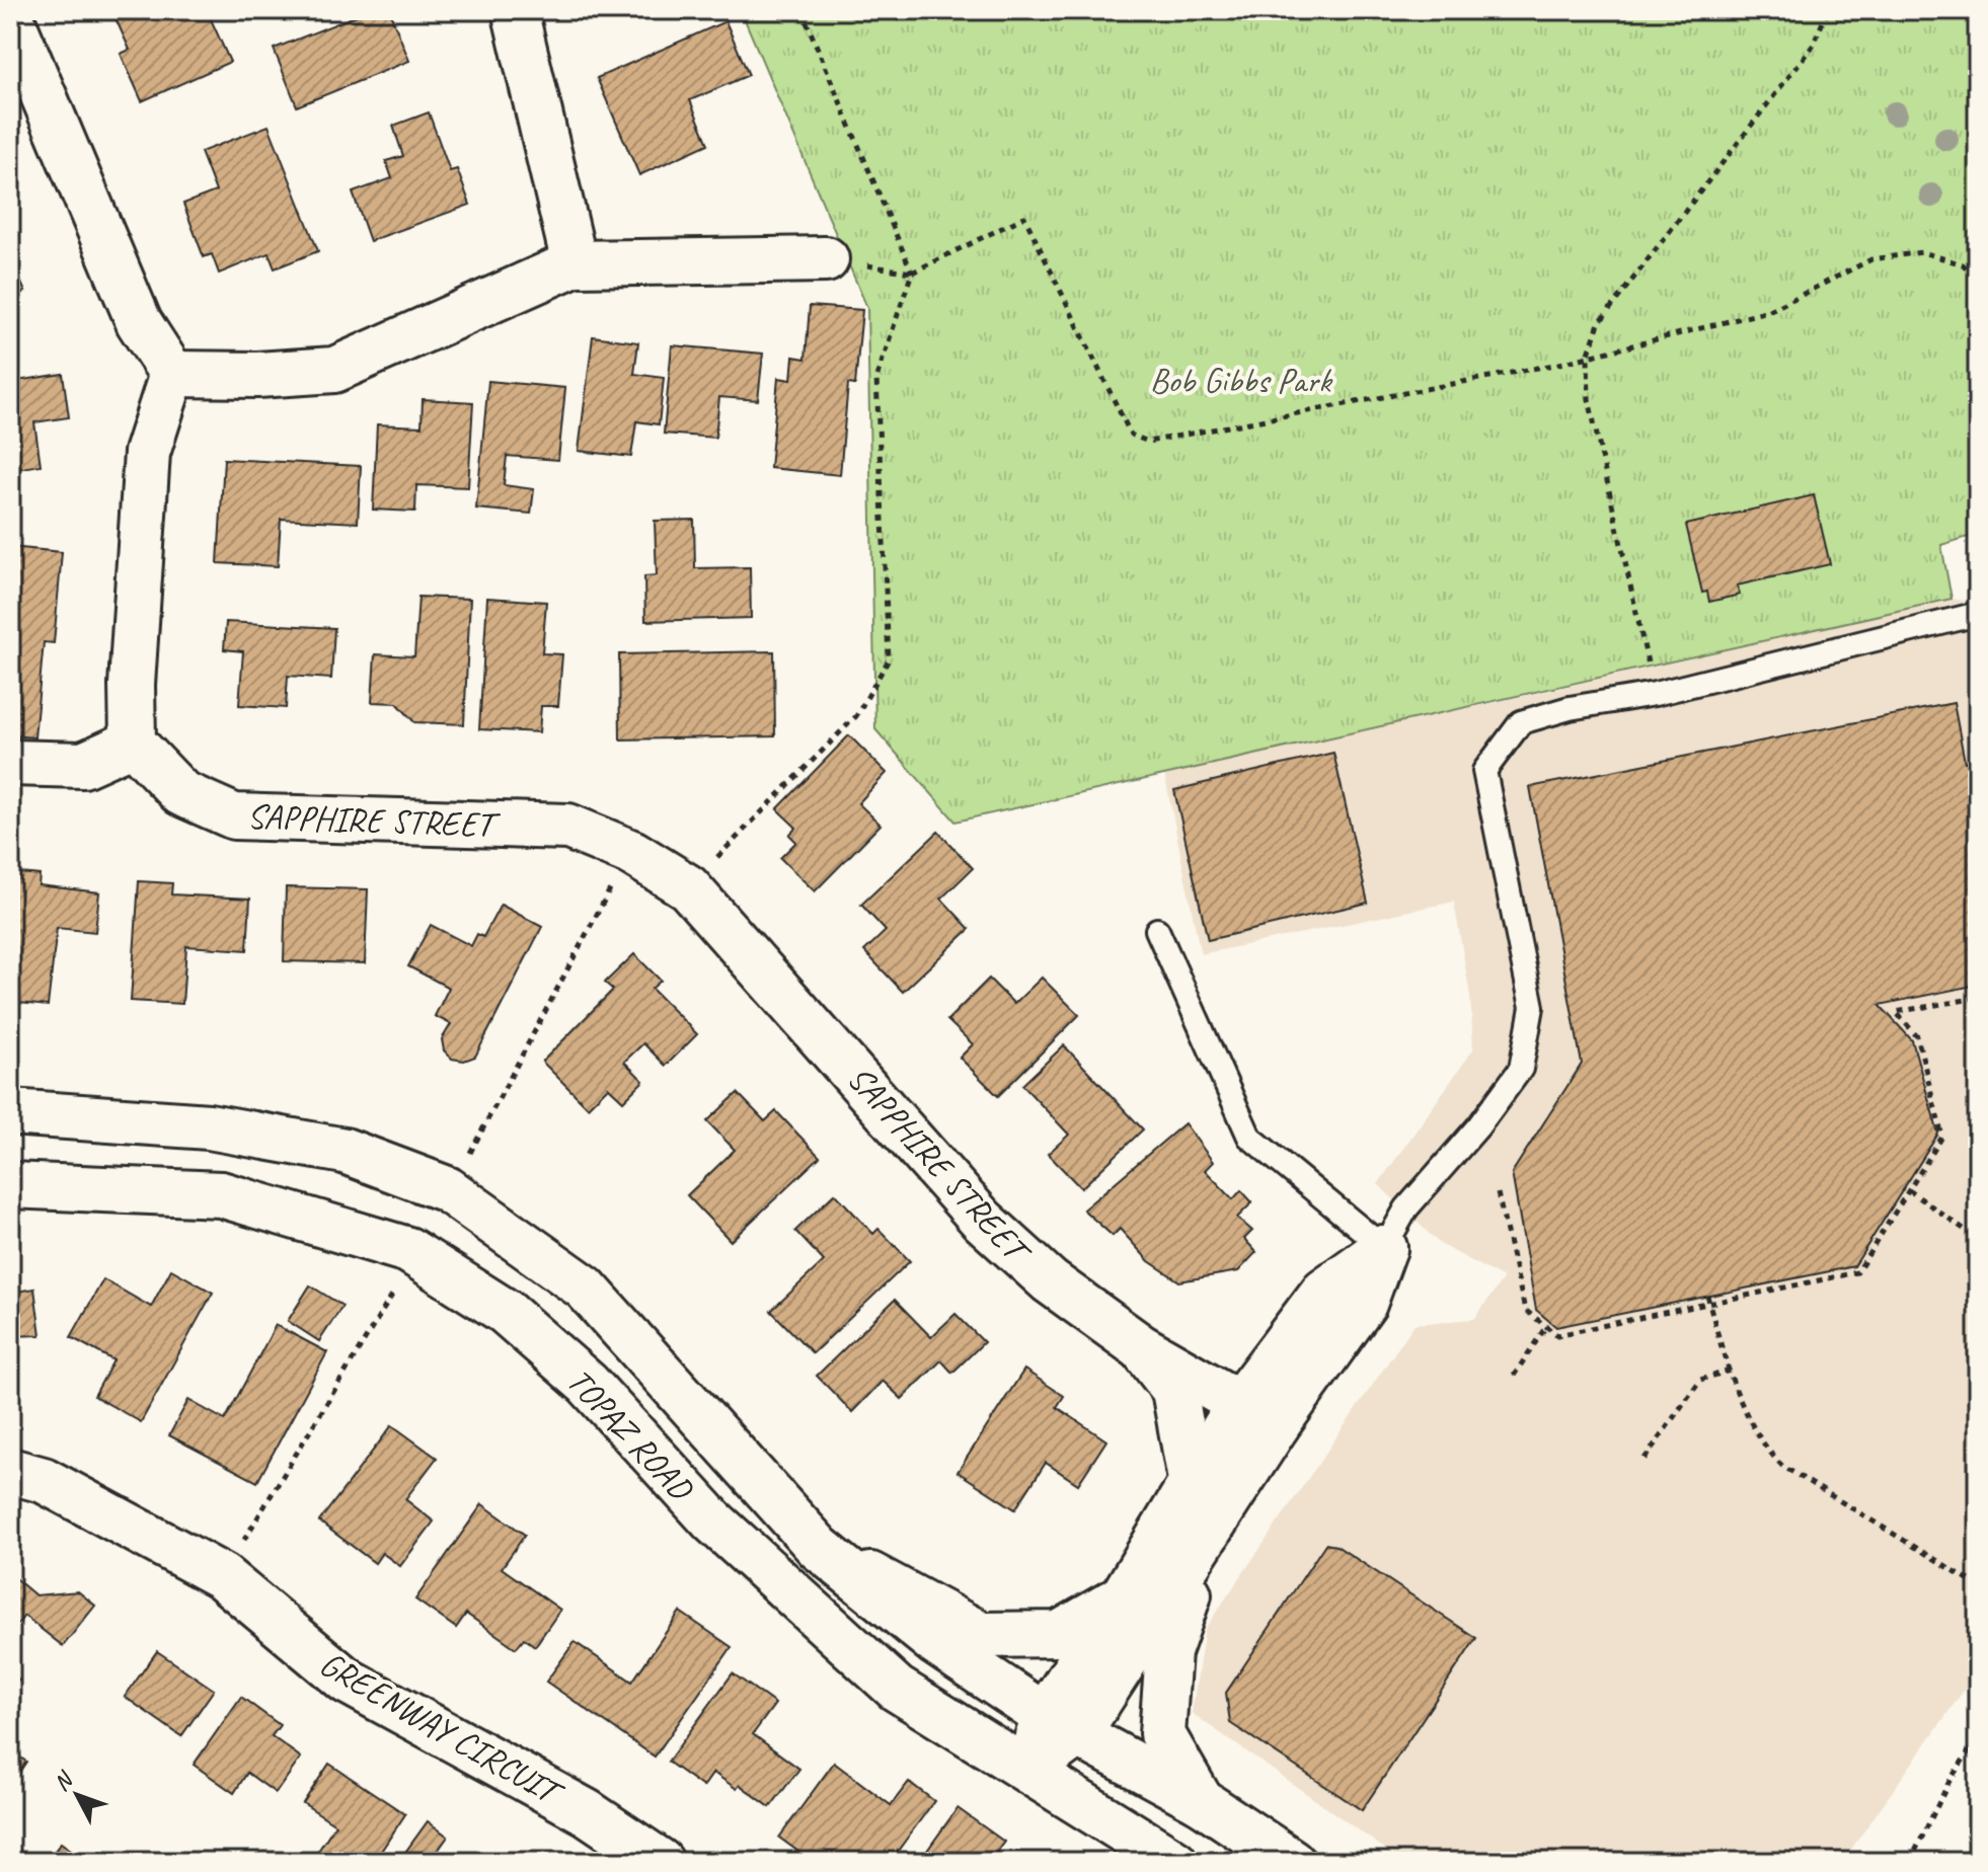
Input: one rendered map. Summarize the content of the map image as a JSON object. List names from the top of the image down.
{
  "streets": {
    "street": ["SAPPHIRE STREET", "TOPAZ ROAD", "GREENWAY CIRCUIT"]
  },
  "parks": ["Bob Gibbs Park"],
  "north": "top left"
}
